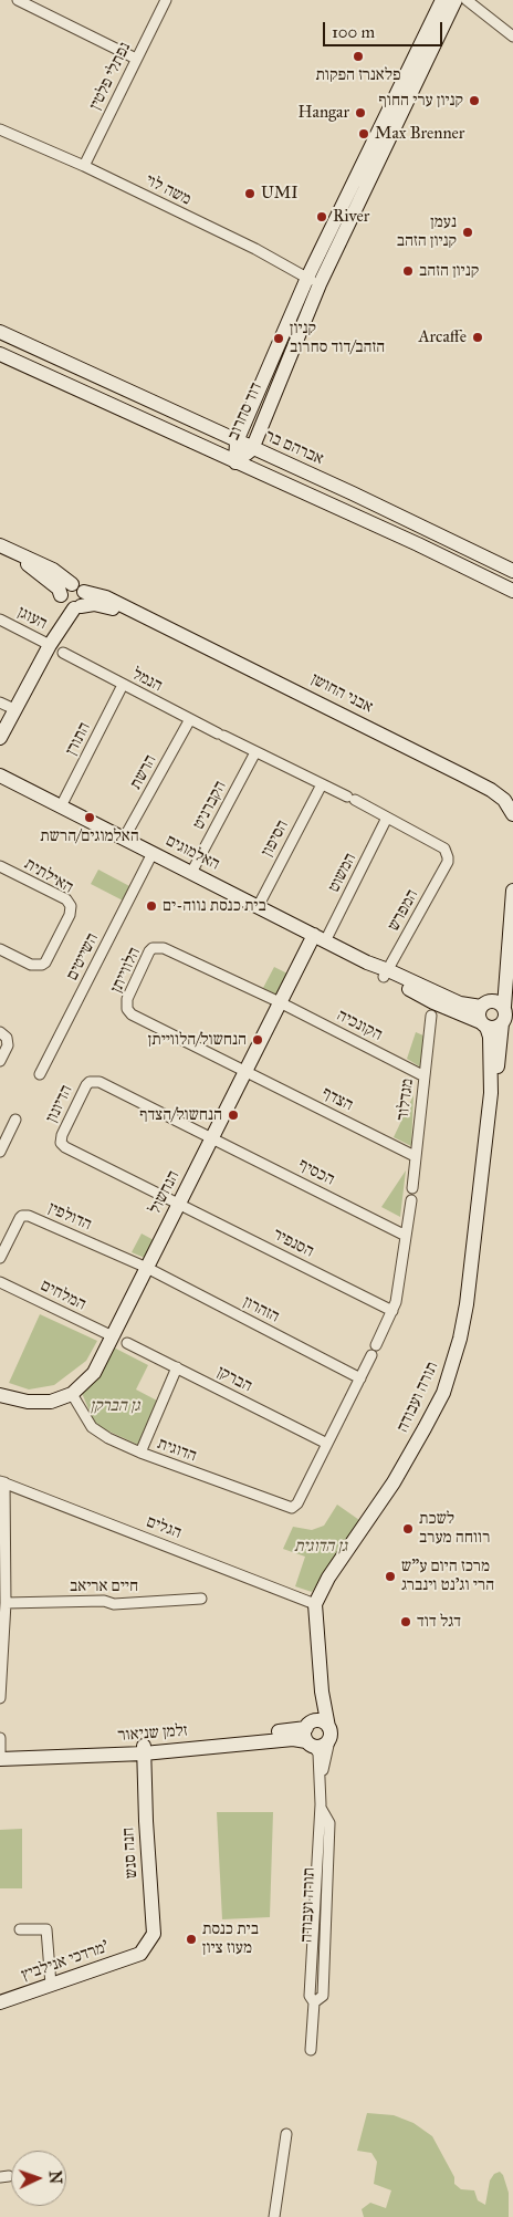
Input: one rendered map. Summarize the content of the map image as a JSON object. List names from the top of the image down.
{
  "streets": {
    "street": [
      "נפתלי פלטין",
      "משה לוי",
      "דוד סחרוב",
      "אברהם בר",
      "העוגן",
      "הנמל",
      "אבני החושן",
      "התורן",
      "הרשת",
      "הקברניט",
      "הסיפון",
      "האלמוגים",
      "המשוט",
      "האילתית",
      "המפרש",
      "השייטים",
      "הלווייתן",
      "הקונכיה",
      "הצדף",
      "מגדלור",
      "הדיונון",
      "הכסיף",
      "הנחשול",
      "הדולפין",
      "הסנפיר",
      "המלחים",
      "הזהרון",
      "הברקן",
      "תורה ועבודה",
      "הדוגית",
      "הגלים",
      "חיים אריאב",
      "זלמן שניאור",
      "חנה סנש",
      "מרדכי אנילביץ'"
    ]
  },
  "crossings": [
    ["נפתלי פלטין", "משה לוי"],
    ["משה לוי", "דוד סחרוב"],
    ["דוד סחרוב", "אברהם בר"],
    ["הנמל", "התורן"],
    ["הנמל", "הרשת"],
    ["הנמל", "הקברניט"],
    ["הנמל", "הסיפון"],
    ["הנמל", "המשוט"],
    ["הנמל", "המפרש"],
    ["התורן", "האלמוגים"],
    ["הרשת", "האלמוגים"],
    ["הקברניט", "האלמוגים"],
    ["הסיפון", "האלמוגים"],
    ["האלמוגים", "המשוט"],
    ["האלמוגים", "המפרש"],
    ["האלמוגים", "השייטים"],
    ["האלמוגים", "הנחשול"],
    ["האלמוגים", "תורה ועבודה"],
    ["המשוט", "הנחשול"],
    ["הלווייתן", "הקונכיה"],
    ["הלווייתן", "הצדף"],
    ["הלווייתן", "הנחשול"],
    ["הקונכיה", "מגדלור"],
    ["הקונכיה", "הנחשול"],
    ["הצדף", "מגדלור"],
    ["הצדף", "הנחשול"],
    ["הדיונון", "הכסיף"],
    ["הדיונון", "הנחשול"],
    ["הדיונון", "הסנפיר"],
    ["הכסיף", "הנחשול"],
    ["הנחשול", "הדולפין"],
    ["הנחשול", "הסנפיר"],
    ["הנחשול", "המלחים"],
    ["הנחשול", "הזהרון"],
    ["הנחשול", "הדוגית"],
    ["הדולפין", "הזהרון"],
    ["הברקן", "הדוגית"],
    ["תורה ועבודה", "הגלים"],
    ["תורה ועבודה", "זלמן שניאור"],
    ["זלמן שניאור", "חנה סנש"],
    ["חנה סנש", "מרדכי אנילביץ'"]
  ],
  "parks": ["גן הברקן", "גן הדוגית"],
  "places": [
    "פלאנרז הפקות",
    "קניון ערי החוף",
    "Hangar",
    "Max Brenner",
    "UMI",
    "River",
    "נעמן קניון הזהב",
    "קניון הזהב",
    "Arcaffe",
    "קניון הזהב/דוד סחרוב",
    "האלמוגים/הרשת",
    "בית כנסת נווה-ים",
    "הנחשול/הלווייתן",
    "הנחשול/הצדף",
    "לשכת רווחה מערב",
    "מרכז היום ע\"ש הרי וג'נט וינברג",
    "דגל דוד",
    "בית כנסת מעוז ציון"
  ],
  "scale_bar": "100 m",
  "north": "right"
}
